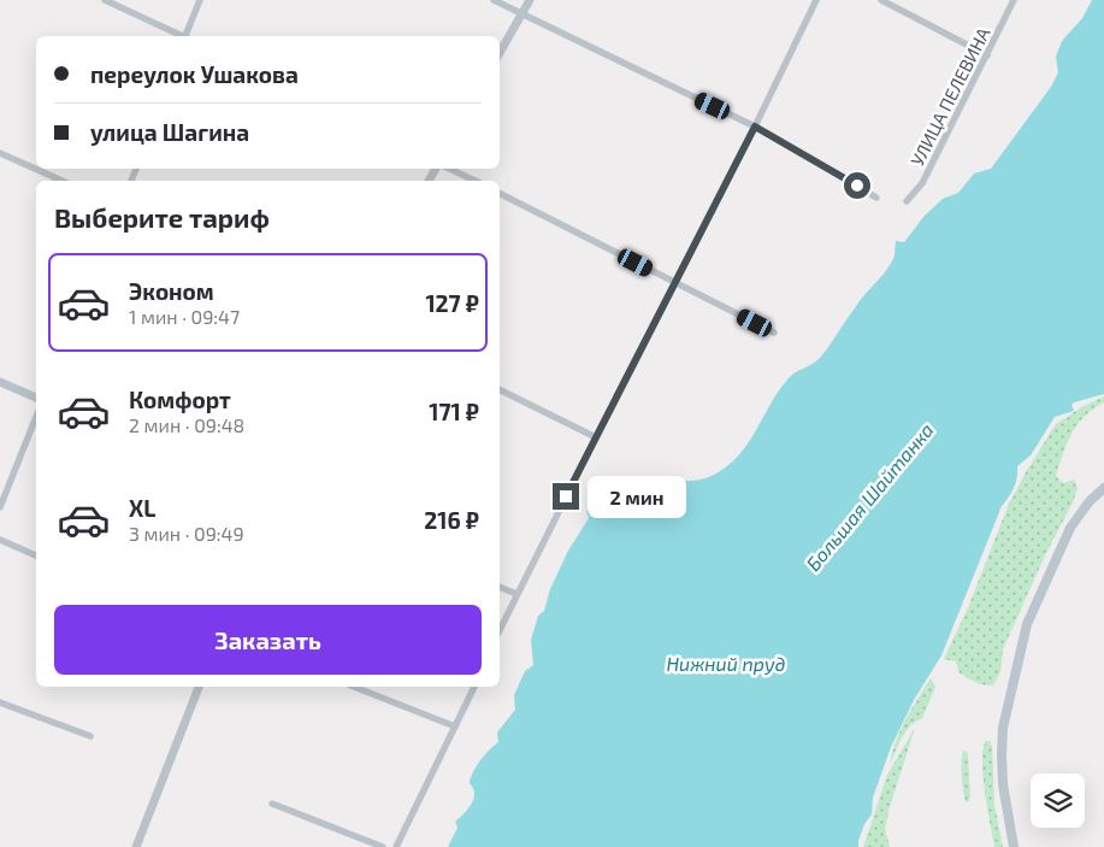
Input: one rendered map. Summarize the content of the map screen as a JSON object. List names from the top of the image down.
{
  "streets": {
    "street": ["УЛИЦА ПЕЛЕВИНА"]
  },
  "water": ["Большая Шайтанка", "Нижний пруд"],
  "page": {
    "banner": ["переулок Ушакова", "улица Шагина"],
    "heading": "Выберите тариф",
    "list": [
      {
        "name": "Эконом",
        "note": "1 мин · 09:47",
        "value": "127 ₽"
      },
      {
        "name": "Комфорт",
        "note": "2 мин · 09:48",
        "value": "171 ₽"
      },
      {
        "name": "XL",
        "note": "3 мин · 09:49",
        "value": "216 ₽"
      }
    ],
    "bubble": "2 мин",
    "buttons": "Заказать"
  }
}
